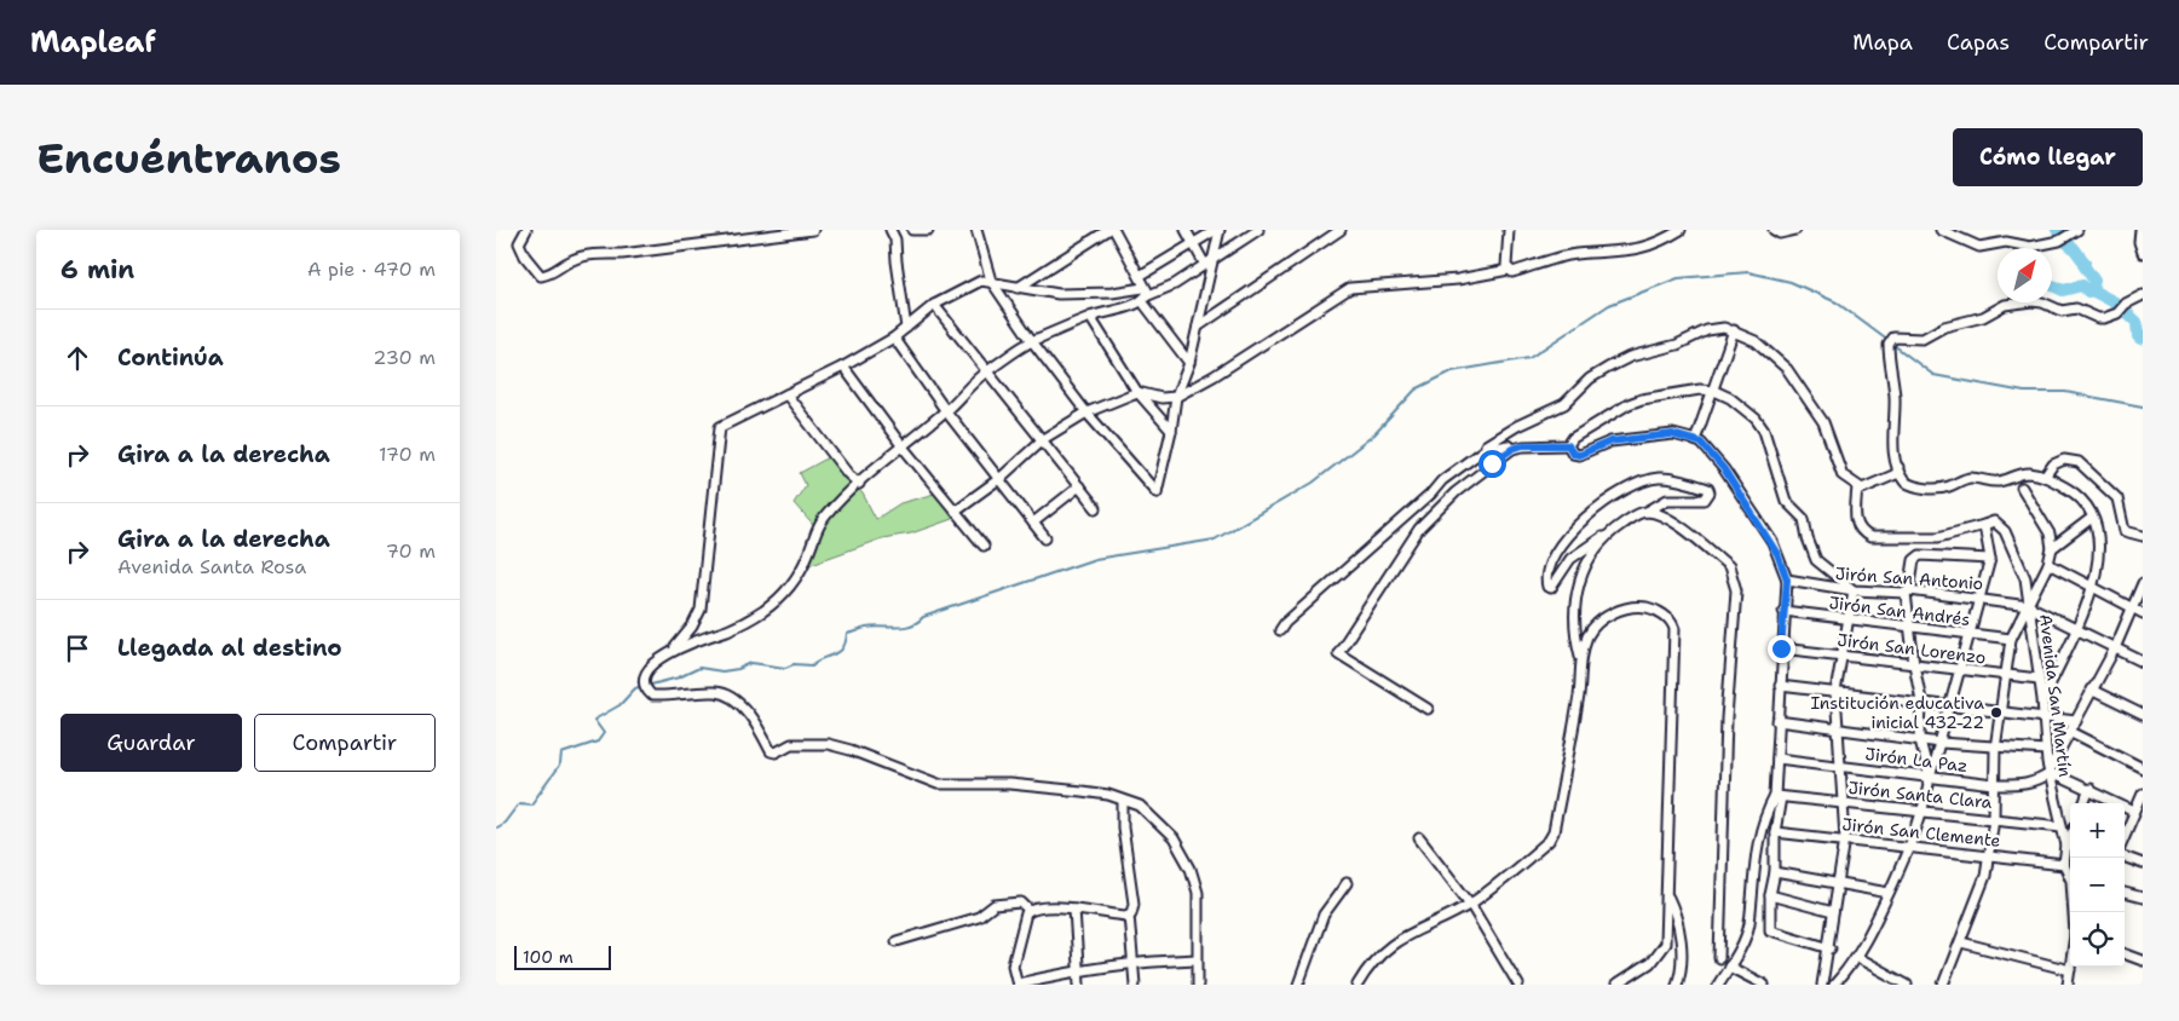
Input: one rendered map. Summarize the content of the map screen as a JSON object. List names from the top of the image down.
{
  "streets": {
    "street": [
      "Jirón San Antonio",
      "Jirón San Andrés",
      "Jirón San Lorenzo",
      "Avenida San Martín",
      "Jirón La Paz",
      "Jirón Santa Clara",
      "Jirón San Clemente"
    ]
  },
  "crossings": [
    ["Jirón San Antonio", "Avenida San Martín"],
    ["Jirón San Lorenzo", "Avenida San Martín"],
    ["Avenida San Martín", "Jirón La Paz"],
    ["Avenida San Martín", "Jirón Santa Clara"],
    ["Avenida San Martín", "Jirón San Clemente"]
  ],
  "places": ["Institución educativa inicial 432-22"],
  "scale_bar": "100 m",
  "north": "top right",
  "page": {
    "header": "Mapleaf",
    "nav": ["Mapa", "Capas", "Compartir"],
    "buttons": [
      "Cómo llegar",
      ["Guardar", "Compartir"]
    ],
    "title": "Encuéntranos",
    "heading": ["6 min", "A pie · 470 m"],
    "list": [
      ["Continúa", "230 m"],
      ["Gira a la derecha", "170 m"],
      ["Gira a la derecha", "Avenida Santa Rosa", "70 m"],
      "Llegada al destino"
    ],
    "map_buttons": ["+", "−"],
    "scale": "100 m"
  }
}
